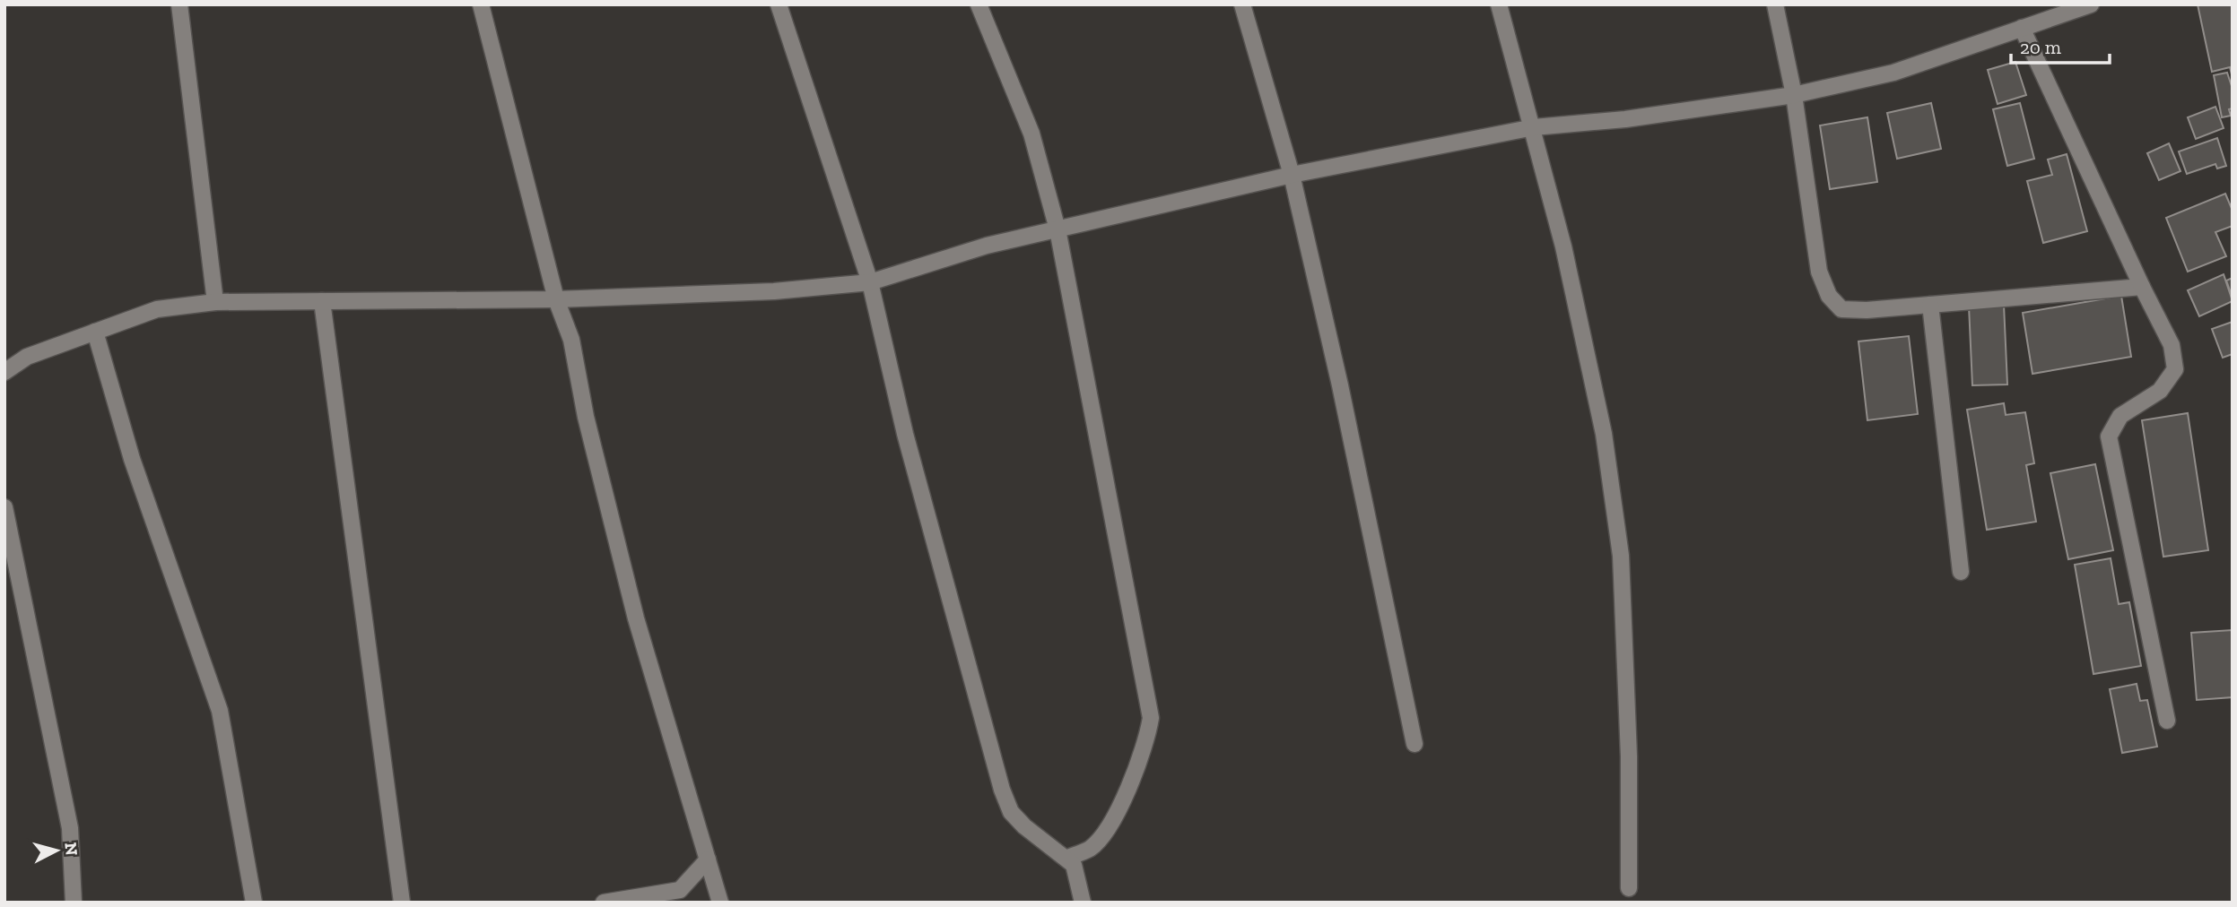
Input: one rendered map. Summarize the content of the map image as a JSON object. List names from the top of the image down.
{
  "scale_bar": "20 m",
  "north": "right"
}
